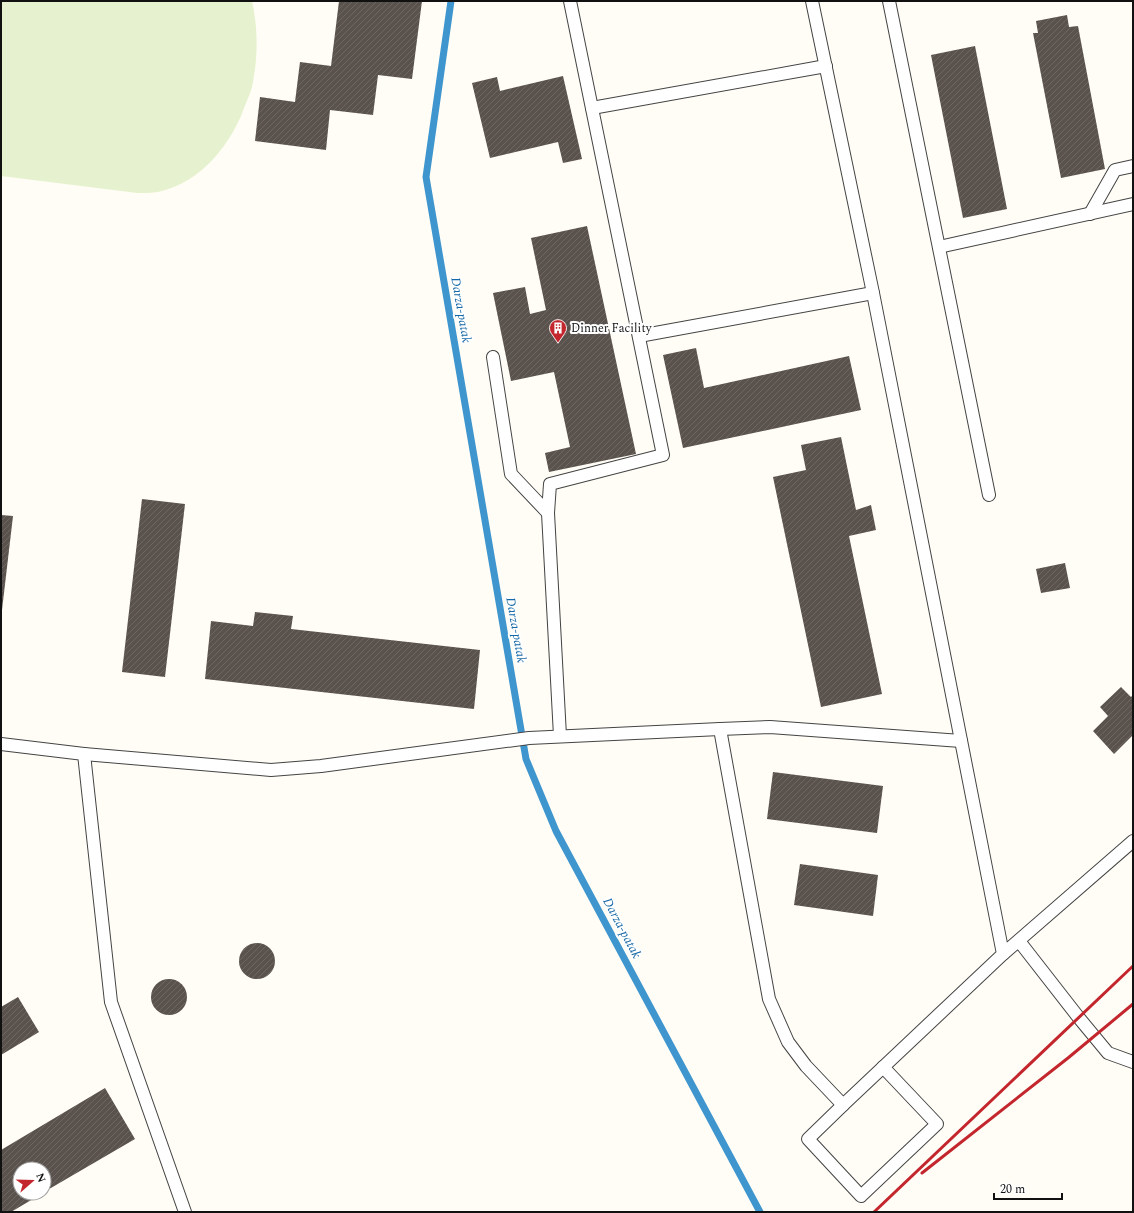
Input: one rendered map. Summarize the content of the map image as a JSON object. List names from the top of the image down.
{
  "water": ["Darza-patak"],
  "places": {
    "building": ["Dinner Facility"]
  },
  "scale_bar": "20 m",
  "north": "right"
}
